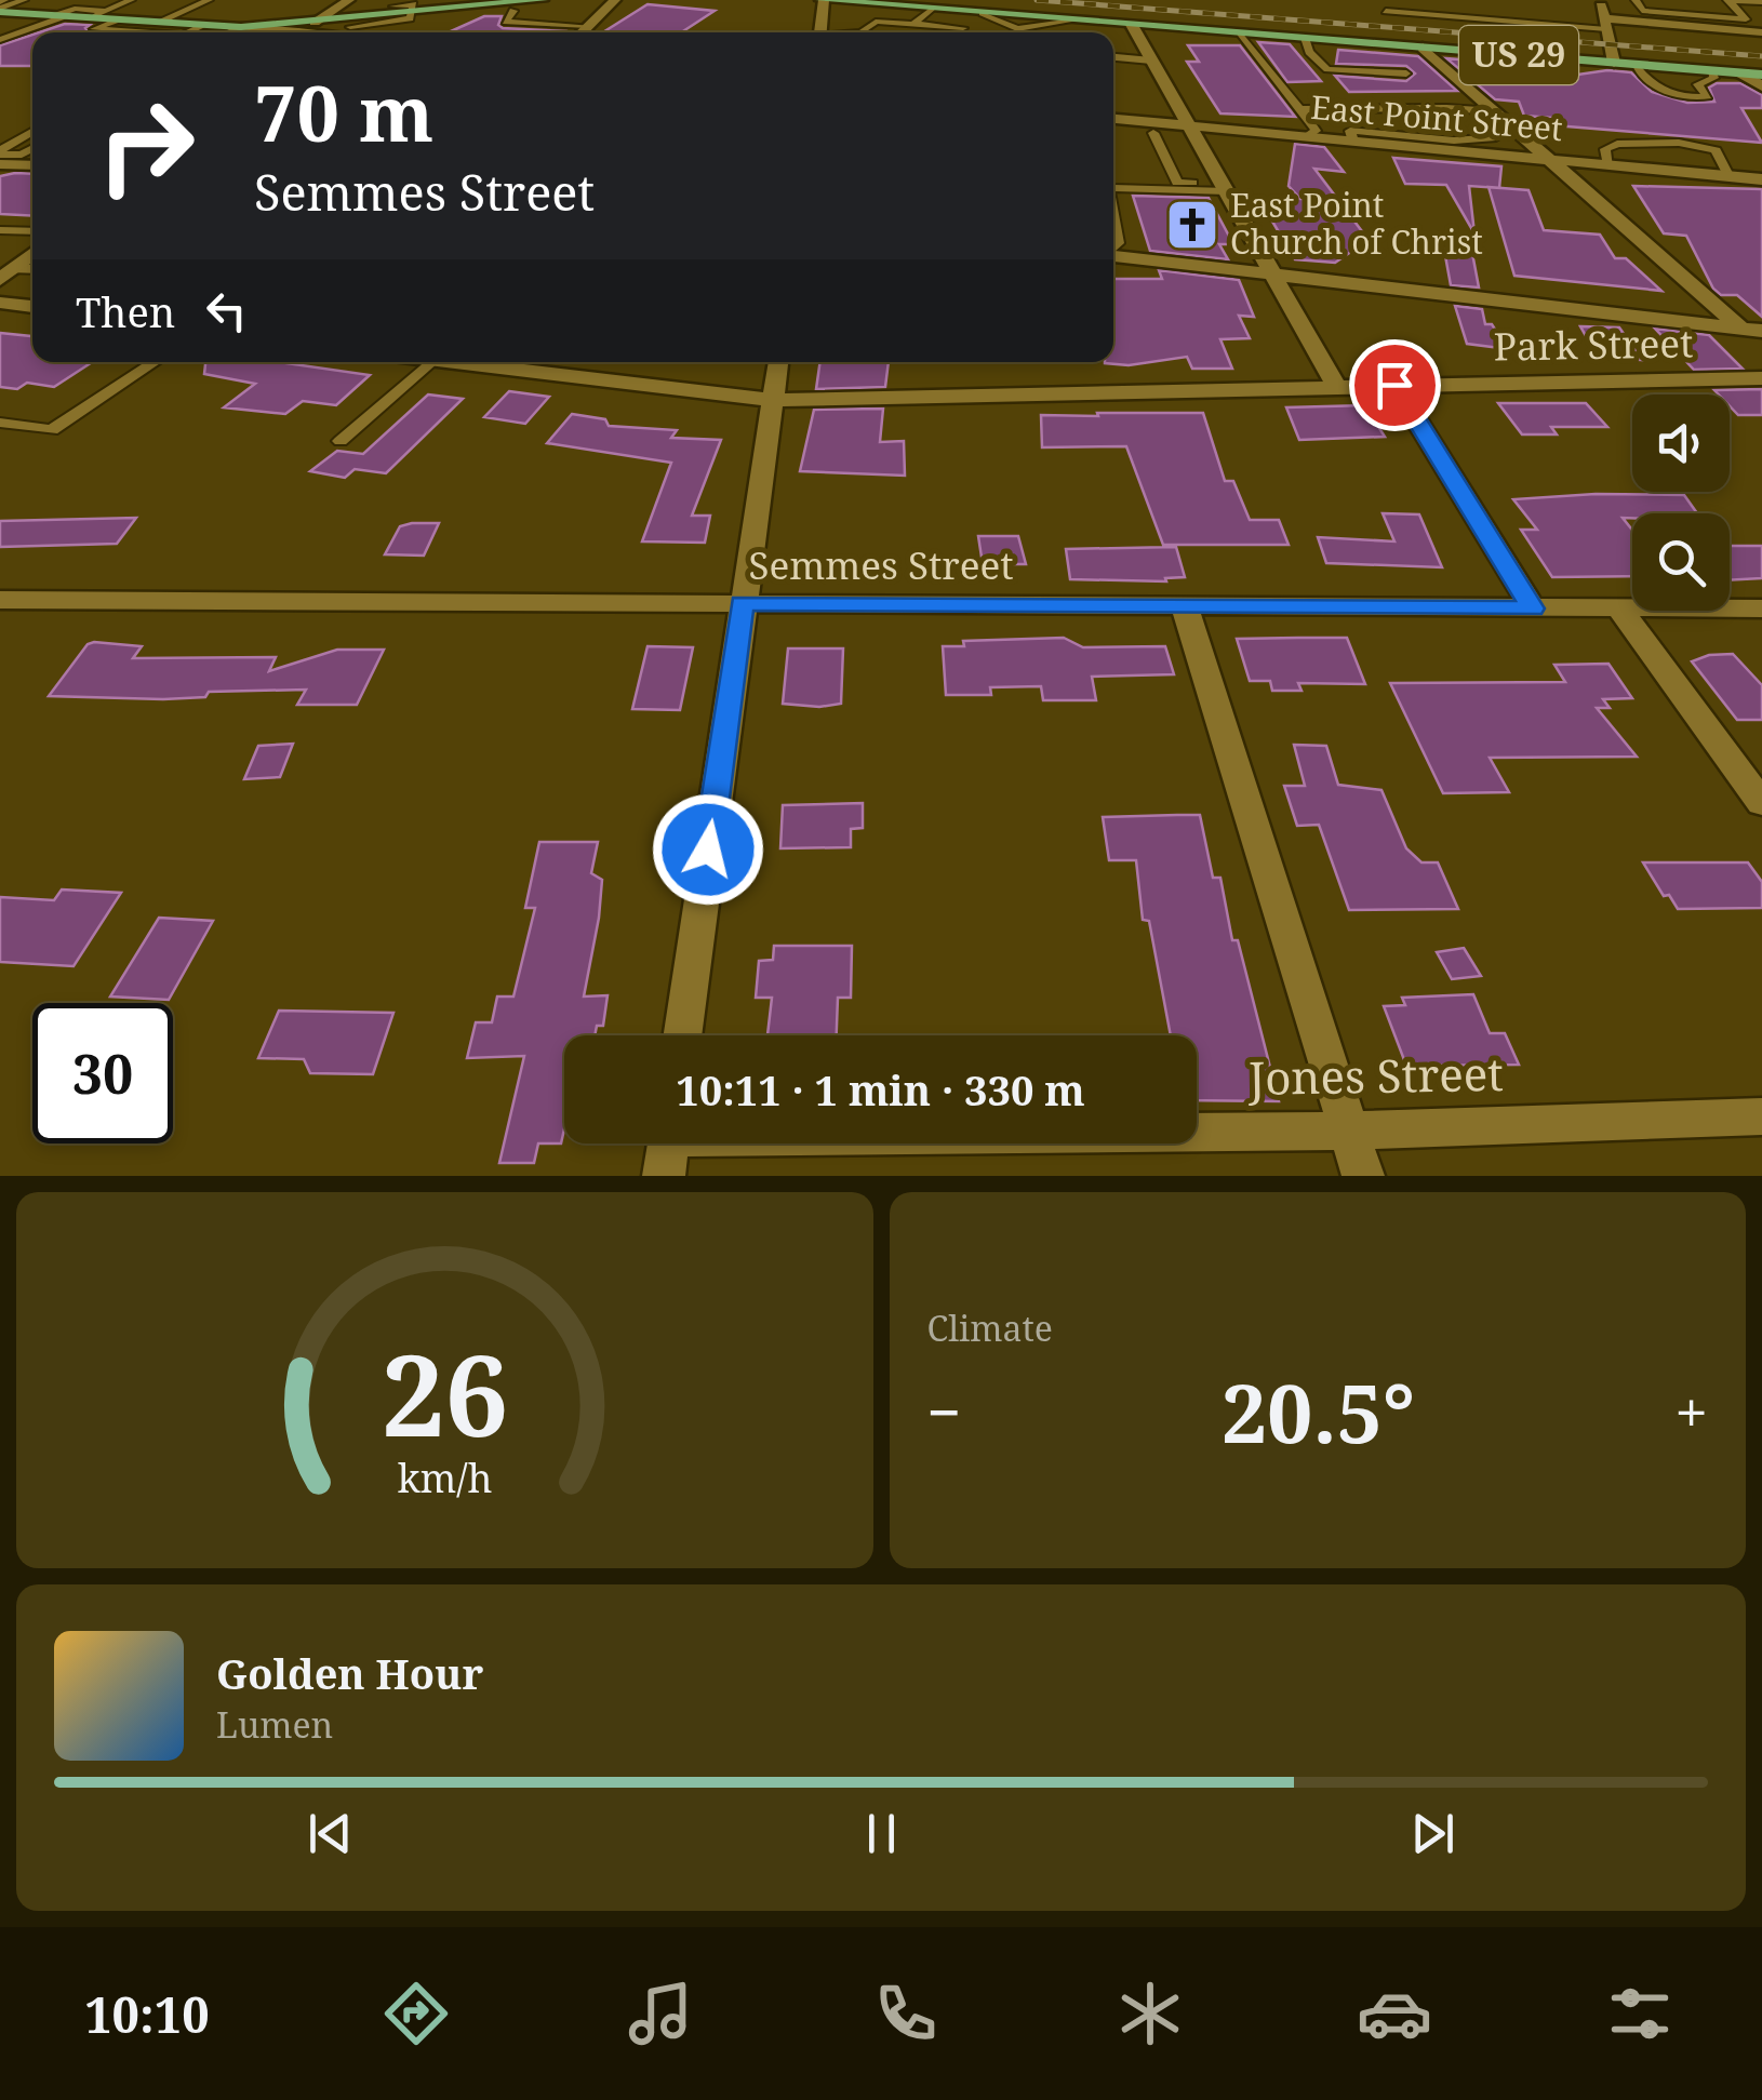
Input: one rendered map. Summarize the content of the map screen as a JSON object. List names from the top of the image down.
{
  "streets": {
    "main road": ["US 29"],
    "street": [
      "East Point Street",
      "Park Street",
      "Semmes Street",
      "Jones Street"
    ]
  },
  "places": {
    "church": ["East Point Church of Christ"]
  },
  "page": {
    "turn": ["70 m", "Semmes Street"],
    "then": "Then",
    "limit": "30",
    "trip": "10:11 · 1 min · 330 m",
    "tile": "Climate",
    "heat": ["−", "20.5°", "+"],
    "song": ["Golden Hour", "Lumen"],
    "tabs": "10:10",
    "gauge": ["26", "km/h"]
  }
}
